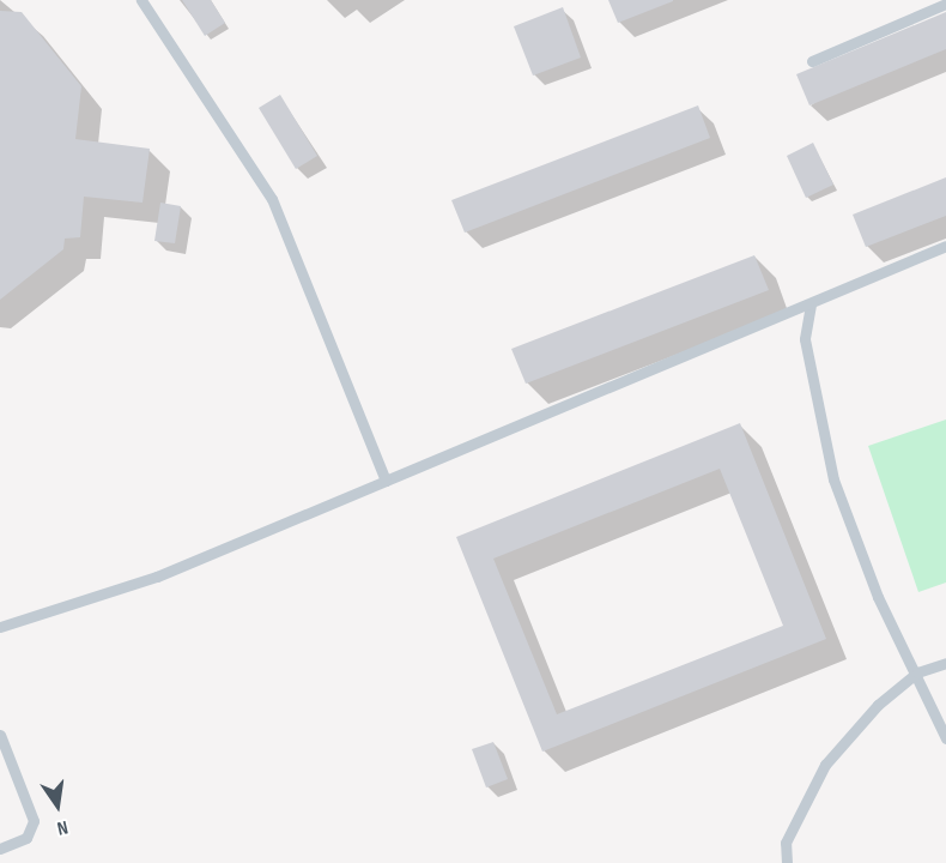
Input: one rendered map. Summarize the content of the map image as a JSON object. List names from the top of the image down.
{
  "north": "bottom"
}
